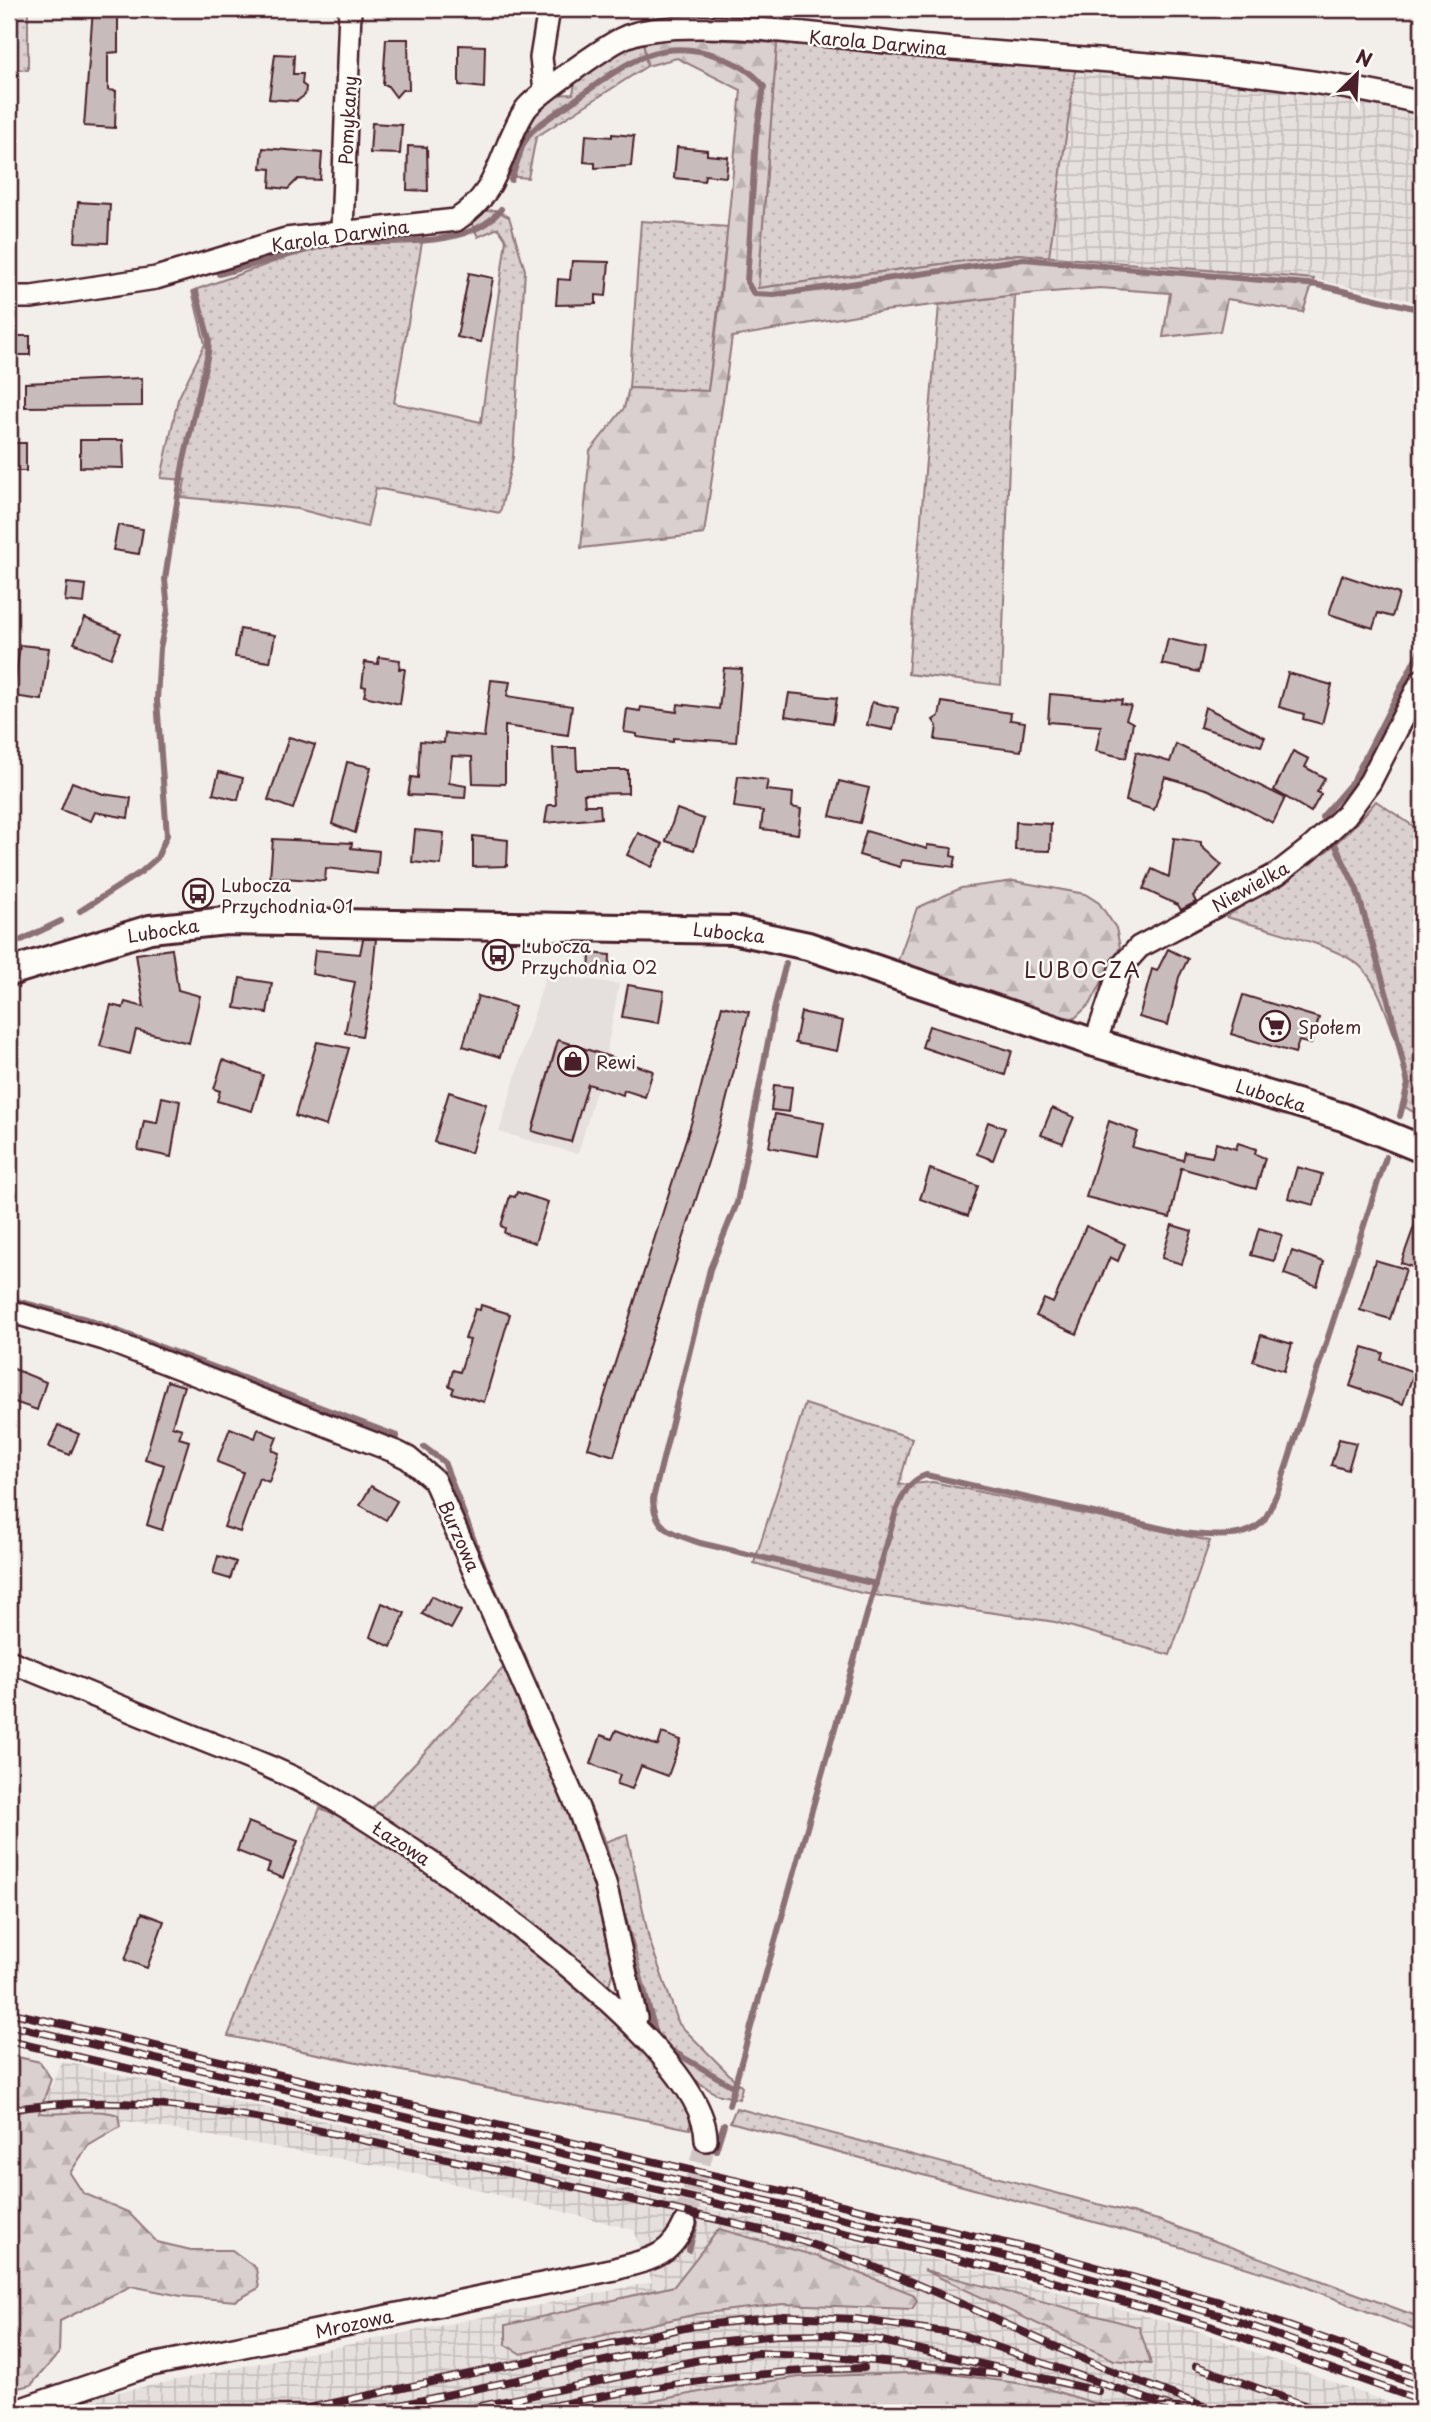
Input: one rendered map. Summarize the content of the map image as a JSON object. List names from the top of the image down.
{
  "streets": {
    "street": [
      "Karola Darwina",
      "Pomykany",
      "Niewielka",
      "Lubocka",
      "Burzowa",
      "Łazowa",
      "Mrozowa"
    ]
  },
  "crossings": [
    ["Karola Darwina", "Pomykany"],
    ["Niewielka", "Lubocka"],
    ["Burzowa", "Łazowa"]
  ],
  "districts": ["LUBOCZA"],
  "places": {
    "bus stop": ["Lubocza Przychodnia 01", "Lubocza Przychodnia 02"],
    "supermarket": ["Społem"],
    "shop": ["Rewi"]
  },
  "north": "top right"
}
